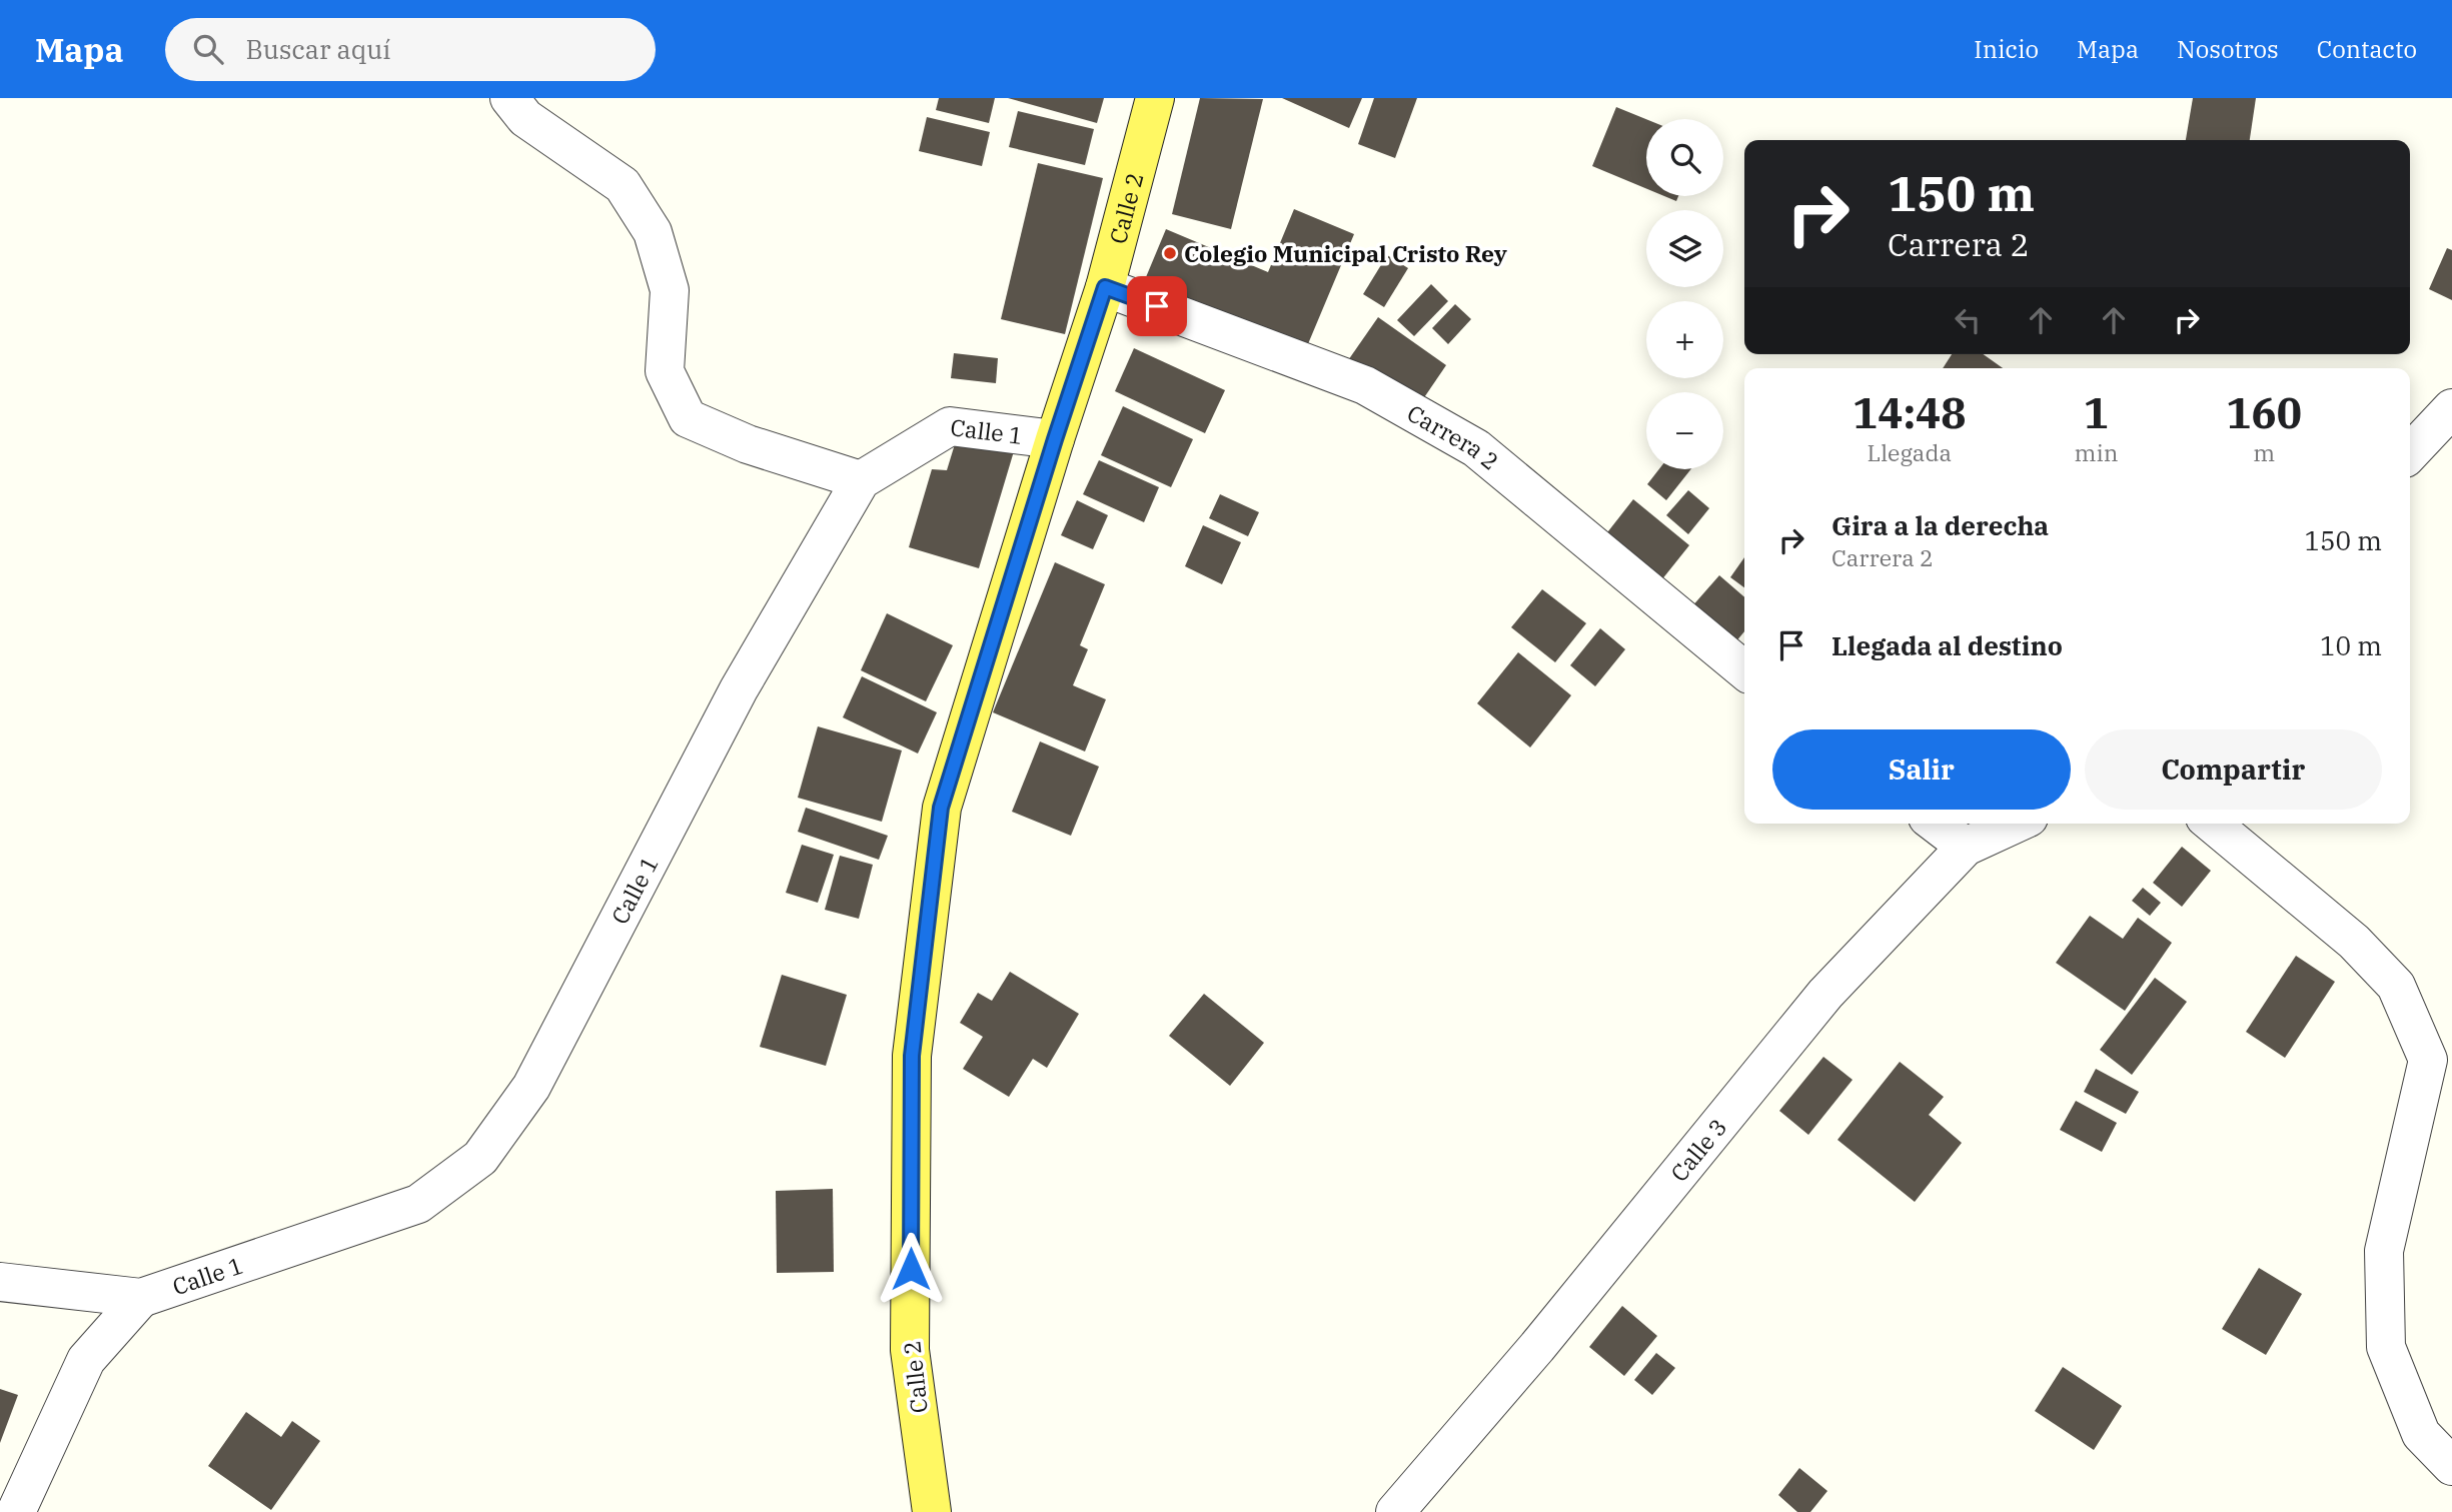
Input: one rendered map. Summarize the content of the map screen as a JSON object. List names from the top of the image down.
{
  "streets": {
    "main road": ["Calle 2"],
    "street": ["Calle 1", "Carrera 2", "Calle 3"]
  },
  "crossings": [
    ["Calle 2", "Calle 1"],
    ["Calle 2", "Carrera 2"]
  ],
  "places": ["Colegio Municipal Cristo Rey"],
  "page": {
    "header": "Mapa",
    "search": "Buscar aquí",
    "nav": [
      "Inicio",
      "Mapa",
      "Nosotros",
      "Contacto"
    ],
    "map_buttons": ["+", "−"],
    "turn": ["150 m", "Carrera 2"],
    "eta": [
      "14:48",
      "Llegada",
      "1",
      "min",
      "160",
      "m"
    ],
    "list": [
      {
        "name": "Gira a la derecha",
        "note": "Carrera 2",
        "value": "150 m"
      },
      {
        "name": "Llegada al destino",
        "value": "10 m"
      }
    ],
    "buttons": ["Salir", "Compartir"]
  }
}
